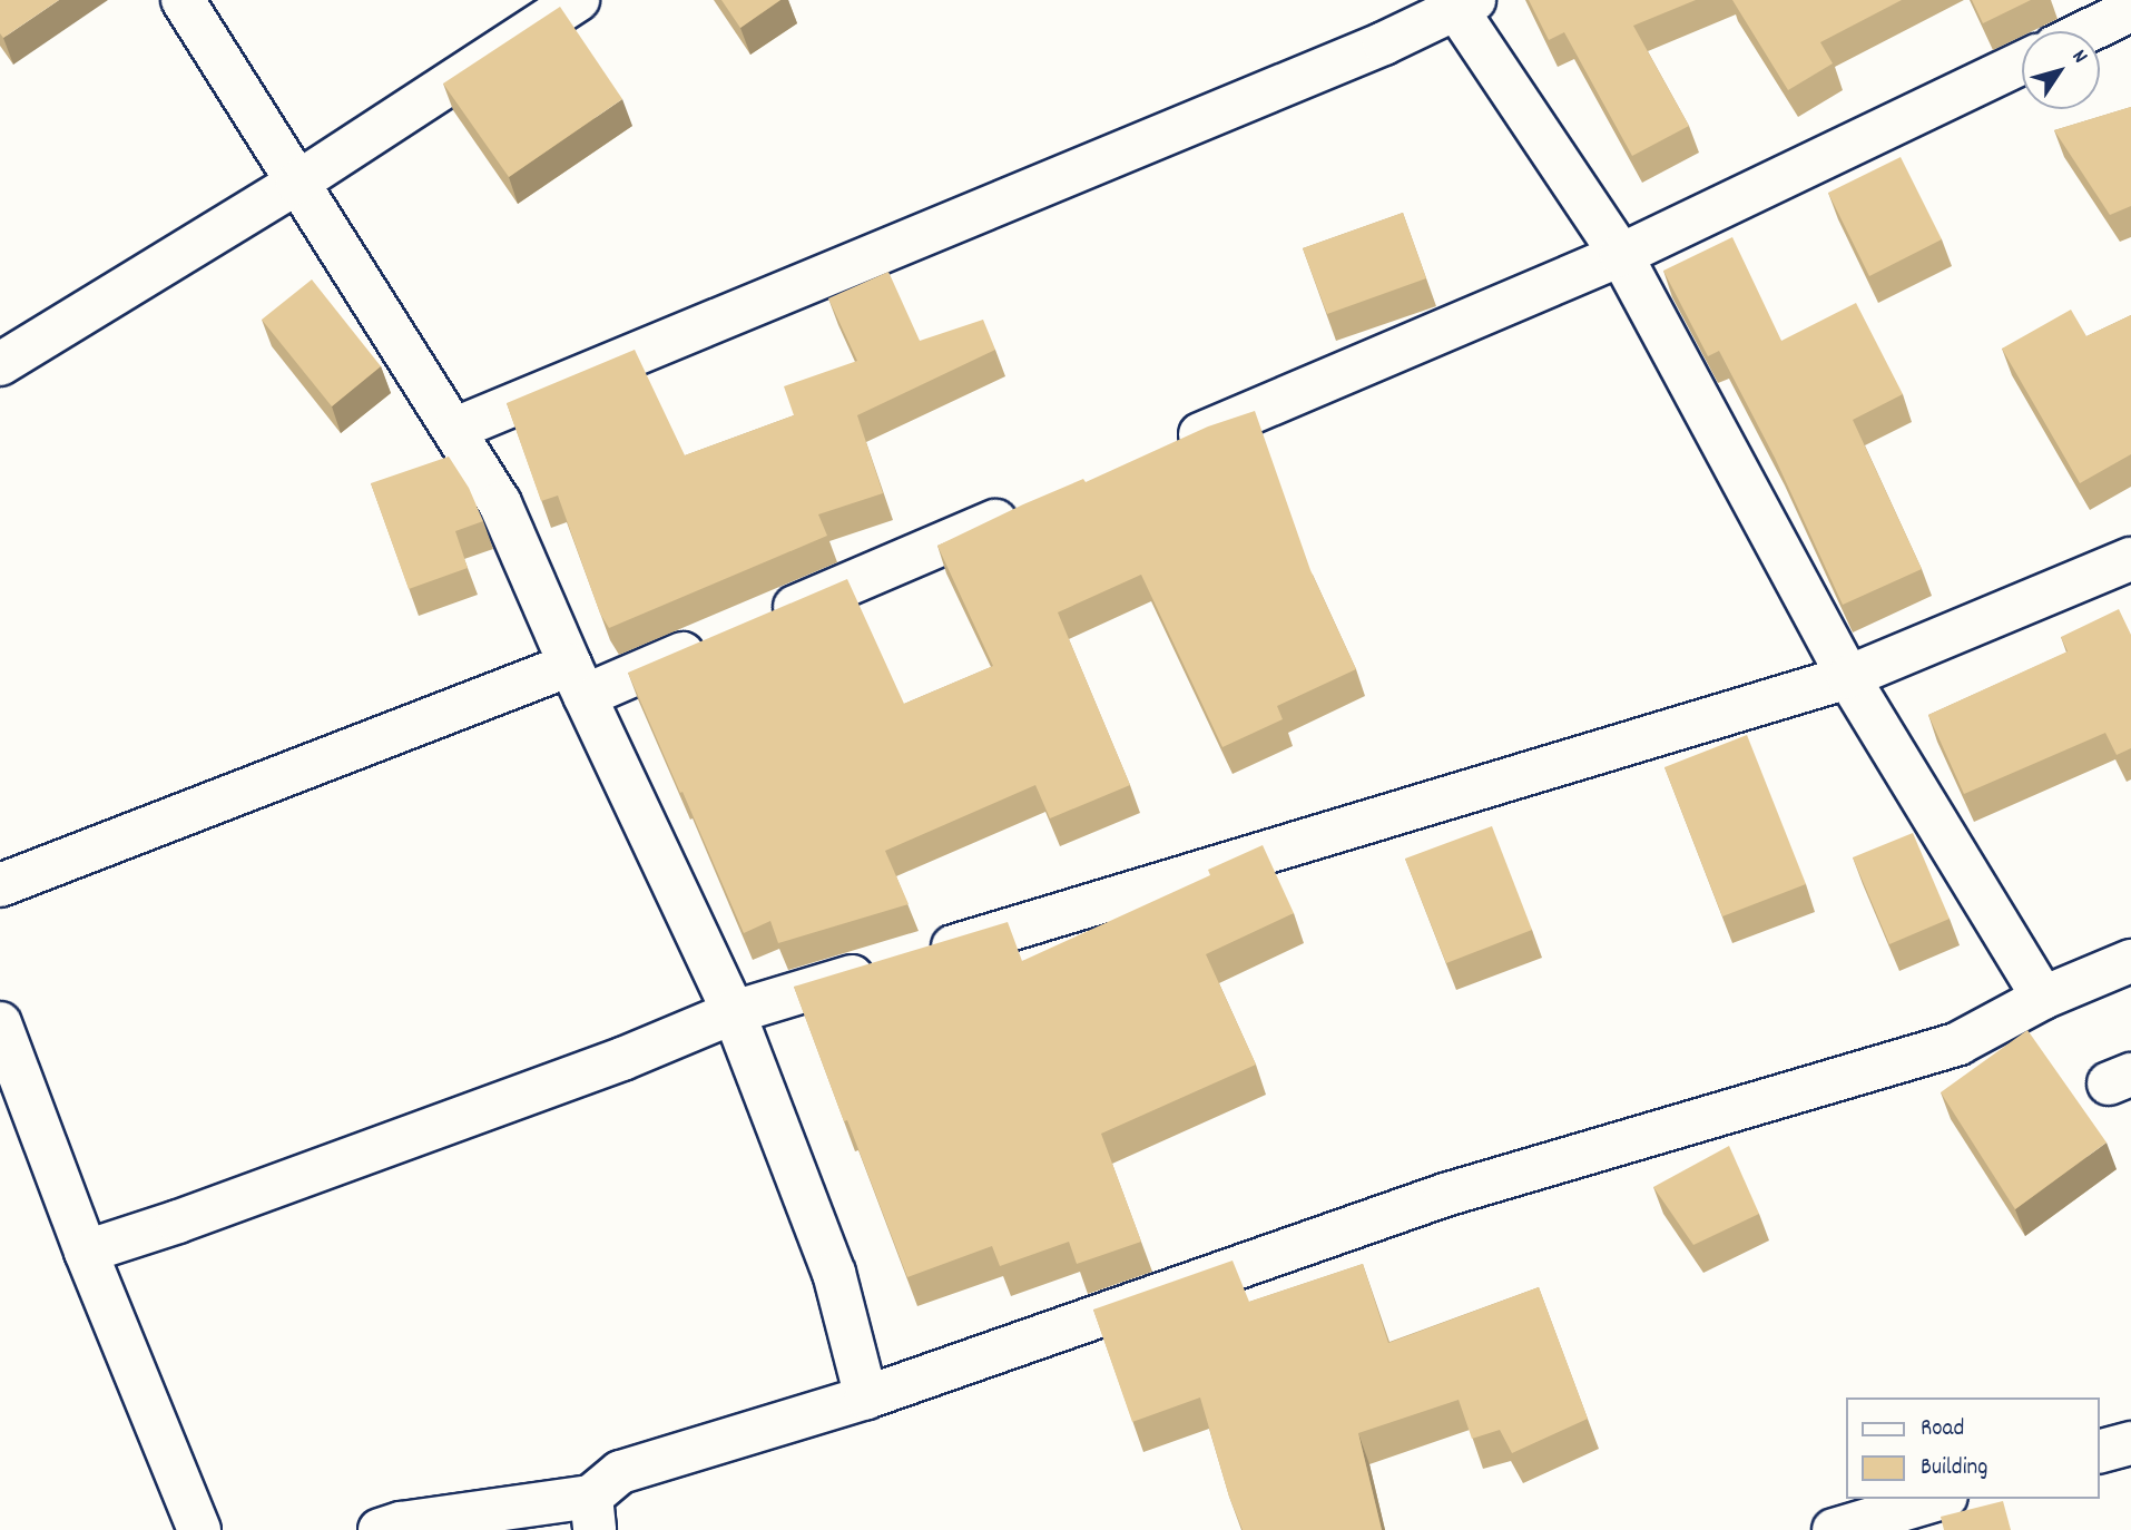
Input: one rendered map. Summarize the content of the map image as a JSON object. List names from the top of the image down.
{
  "legend": ["Road", "Building"],
  "north": "top right"
}
